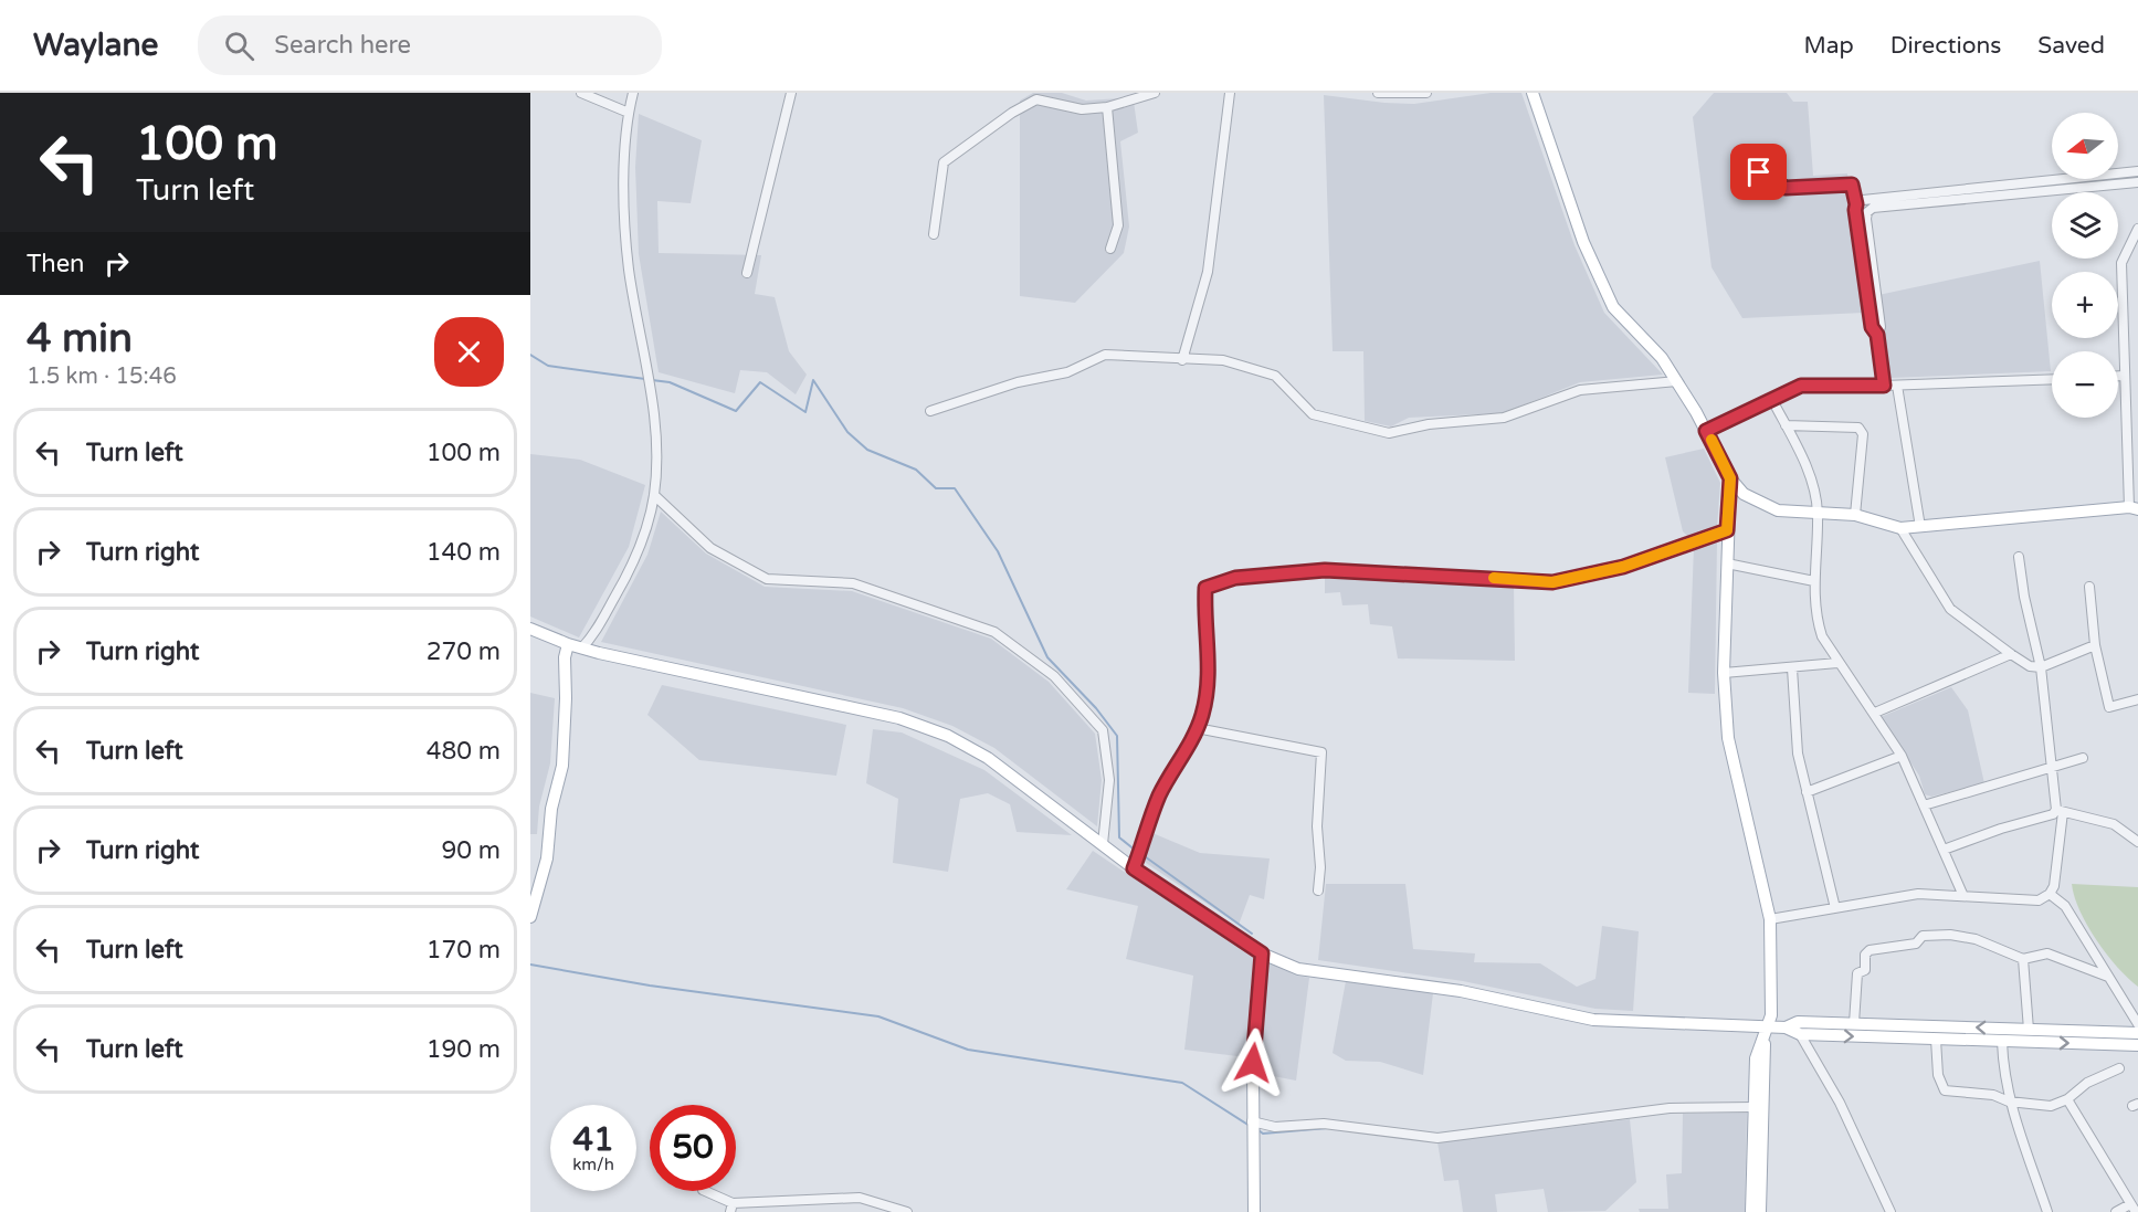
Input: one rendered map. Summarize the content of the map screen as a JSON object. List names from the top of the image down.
{
  "north": "left",
  "page": {
    "header": "Waylane",
    "search": "Search here",
    "nav": ["Map", "Directions", "Saved"],
    "turn": ["100 m", "Turn left"],
    "map_buttons": ["+", "−"],
    "then": "Then",
    "heading": ["4 min", "1.5 km · 15:46"],
    "list": [
      {
        "name": "Turn left",
        "value": "100 m"
      },
      {
        "name": "Turn right",
        "value": "140 m"
      },
      {
        "name": "Turn right",
        "value": "270 m"
      },
      {
        "name": "Turn left",
        "value": "480 m"
      },
      {
        "name": "Turn right",
        "value": "90 m"
      },
      {
        "name": "Turn left",
        "value": "170 m"
      },
      {
        "name": "Turn left",
        "value": "190 m"
      }
    ],
    "speed": "41 km/h",
    "limit": "50"
  }
}
